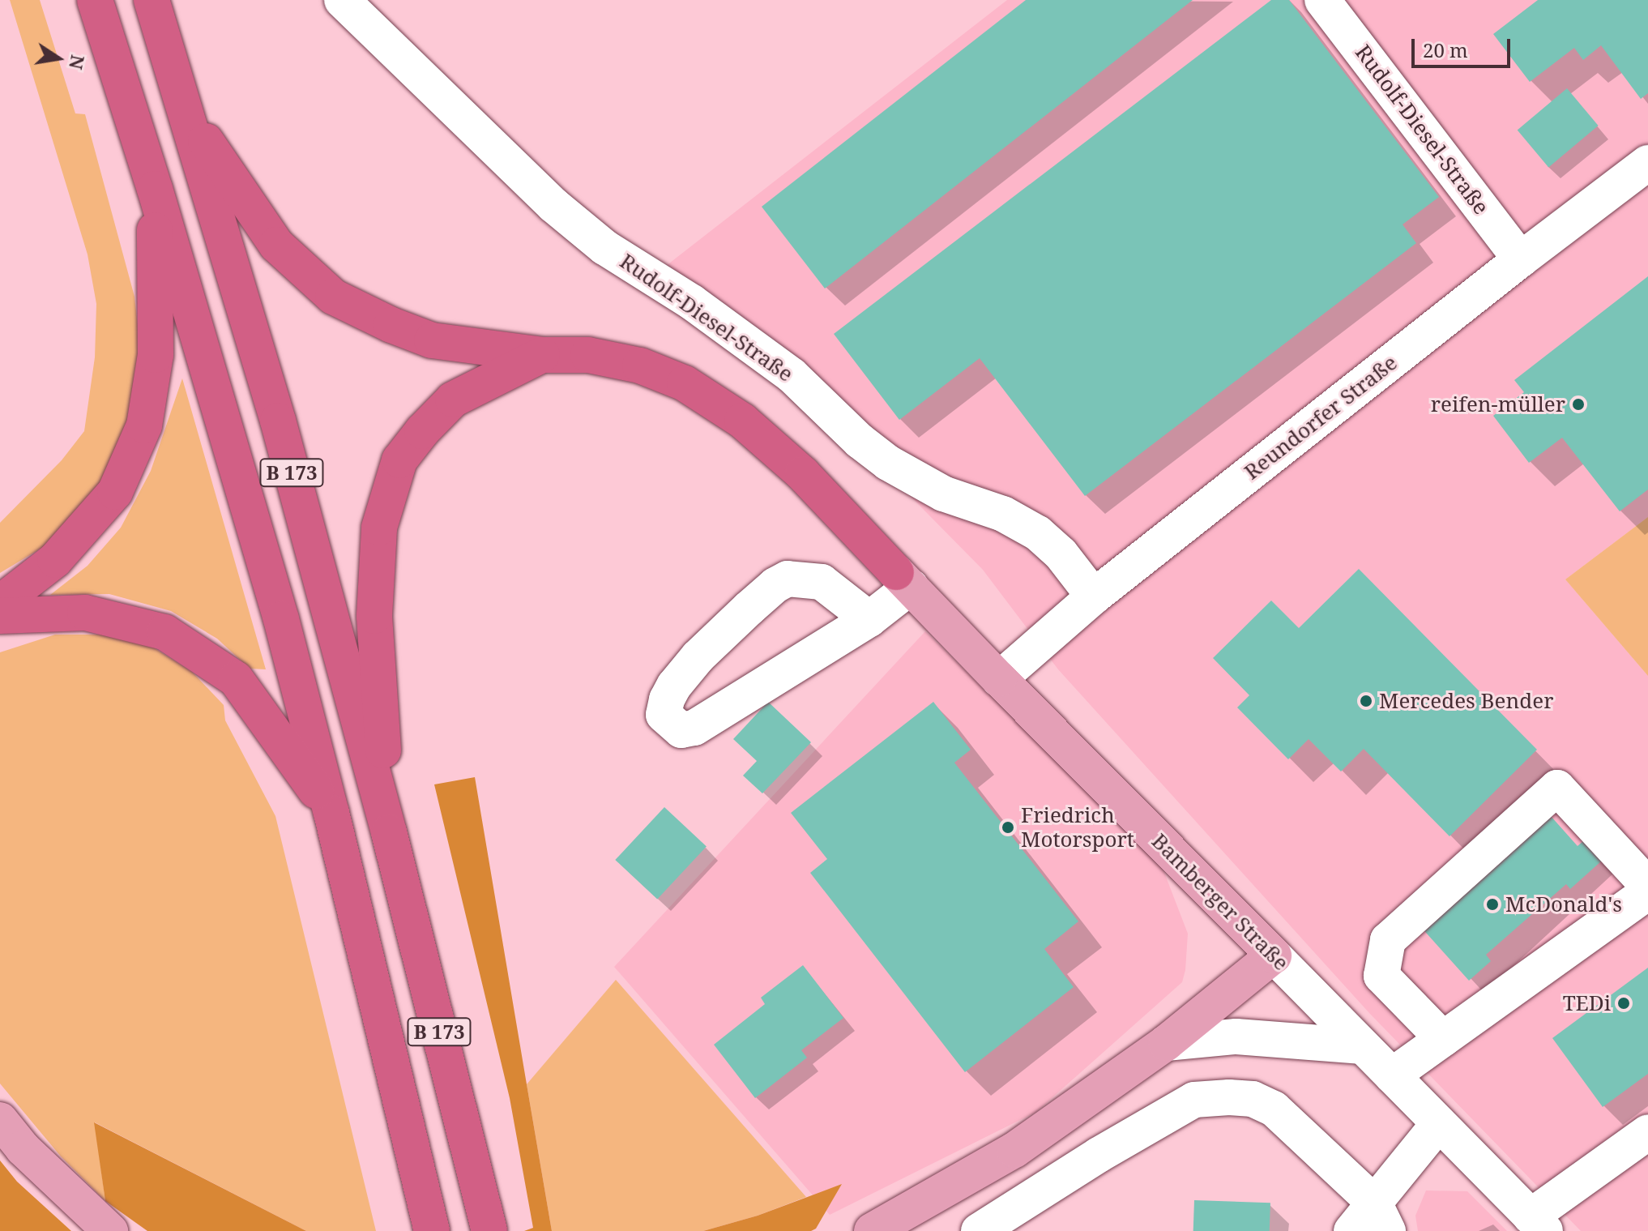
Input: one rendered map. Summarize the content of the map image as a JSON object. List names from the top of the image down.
{
  "streets": {
    "highway": ["B 173"],
    "main road": ["Bamberger Straße"],
    "street": ["Rudolf-Diesel-Straße", "Reundorfer Straße"]
  },
  "crossings": [
    ["Rudolf-Diesel-Straße", "Reundorfer Straße"],
    ["Reundorfer Straße", "Bamberger Straße"]
  ],
  "places": [
    "reifen-müller",
    "Mercedes Bender",
    "Friedrich Motorsport",
    "McDonald's",
    "TEDi"
  ],
  "scale_bar": "20 m",
  "north": "right"
}
